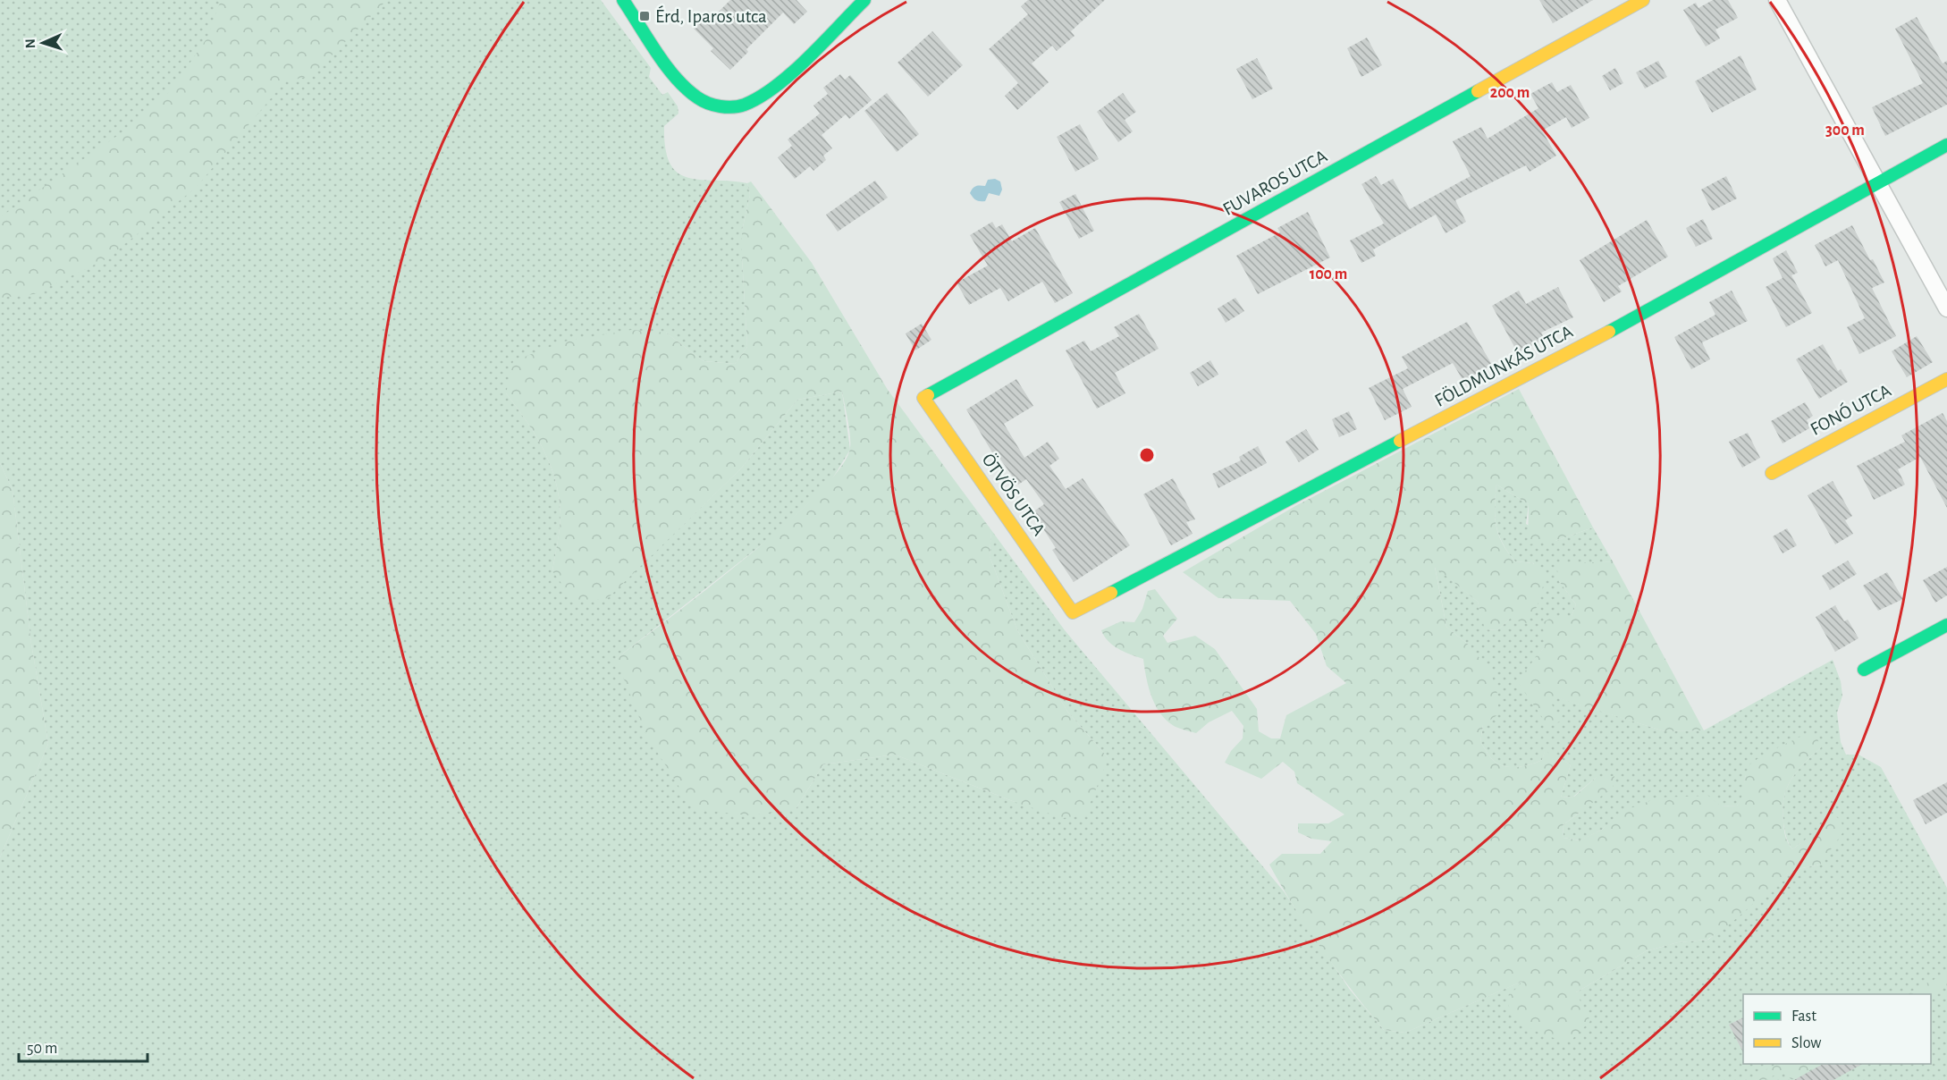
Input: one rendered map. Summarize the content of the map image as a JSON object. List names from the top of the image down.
{
  "streets": {
    "street": [
      "FUVAROS UTCA",
      "FÖLDMUNKÁS UTCA",
      "FONÓ UTCA",
      "ÖTVÖS UTCA"
    ]
  },
  "crossings": [
    ["FUVAROS UTCA", "ÖTVÖS UTCA"],
    ["FÖLDMUNKÁS UTCA", "ÖTVÖS UTCA"]
  ],
  "places": {
    "transit": ["Érd, Iparos utca"]
  },
  "legend": ["Fast", "Slow"],
  "scale_bar": "50 m",
  "north": "left",
  "rings": ["200 m", "300 m", "100 m"]
}
